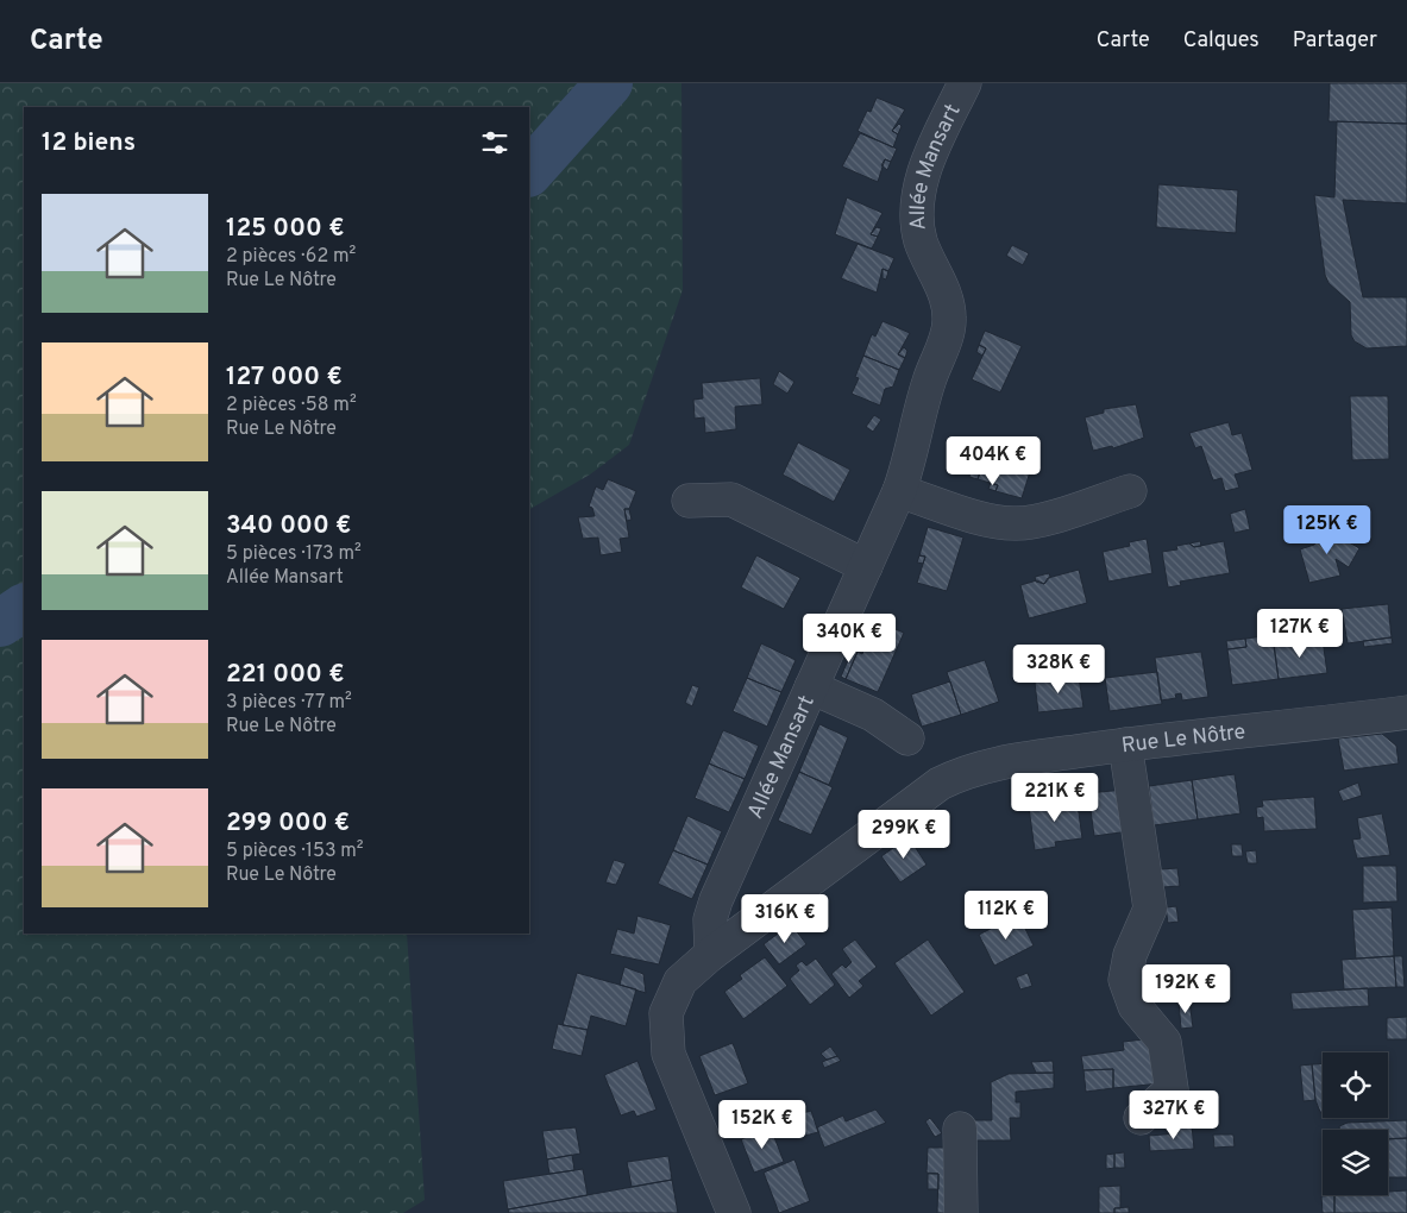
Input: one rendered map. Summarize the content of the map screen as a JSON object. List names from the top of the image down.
{
  "streets": {
    "street": ["Allée Mansart", "Rue Le Nôtre"]
  },
  "crossings": [
    ["Allée Mansart", "Rue Le Nôtre"]
  ],
  "page": {
    "header": "Carte",
    "nav": ["Carte", "Calques", "Partager"],
    "heading": "12 biens",
    "list": [
      {
        "name": "125 000 €",
        "note": "2 pièces · 62 m² · Rue Le Nôtre"
      },
      {
        "name": "127 000 €",
        "note": "2 pièces · 58 m² · Rue Le Nôtre"
      },
      {
        "name": "340 000 €",
        "note": "5 pièces · 173 m² · Allée Mansart"
      },
      {
        "name": "221 000 €",
        "note": "3 pièces · 77 m² · Rue Le Nôtre"
      },
      {
        "name": "299 000 €",
        "note": "5 pièces · 153 m² · Rue Le Nôtre"
      }
    ],
    "price": [
      "404K €",
      "125K €",
      "127K €",
      "340K €",
      "328K €",
      "221K €",
      "299K €",
      "112K €",
      "316K €",
      "192K €",
      "327K €",
      "152K €"
    ]
  }
}
